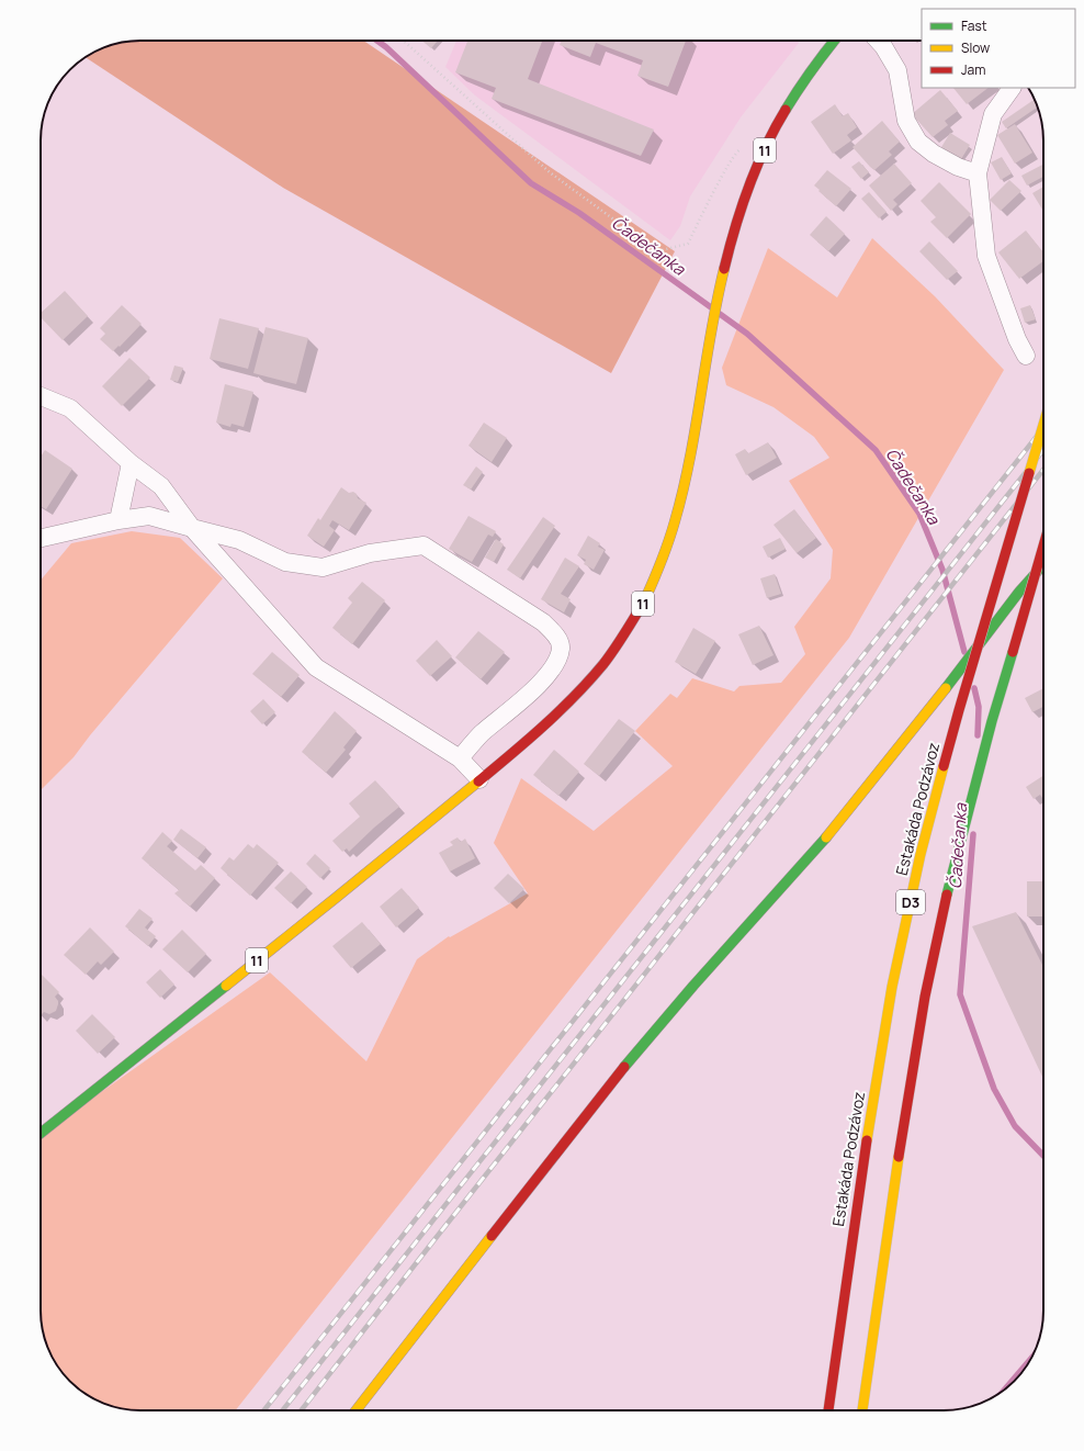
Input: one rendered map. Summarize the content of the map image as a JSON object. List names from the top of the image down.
{
  "streets": {
    "main road": ["11", "Estakáda Podzávoz", "D3"]
  },
  "water": ["Čadečanka"],
  "legend": ["Fast", "Slow", "Jam"]
}
